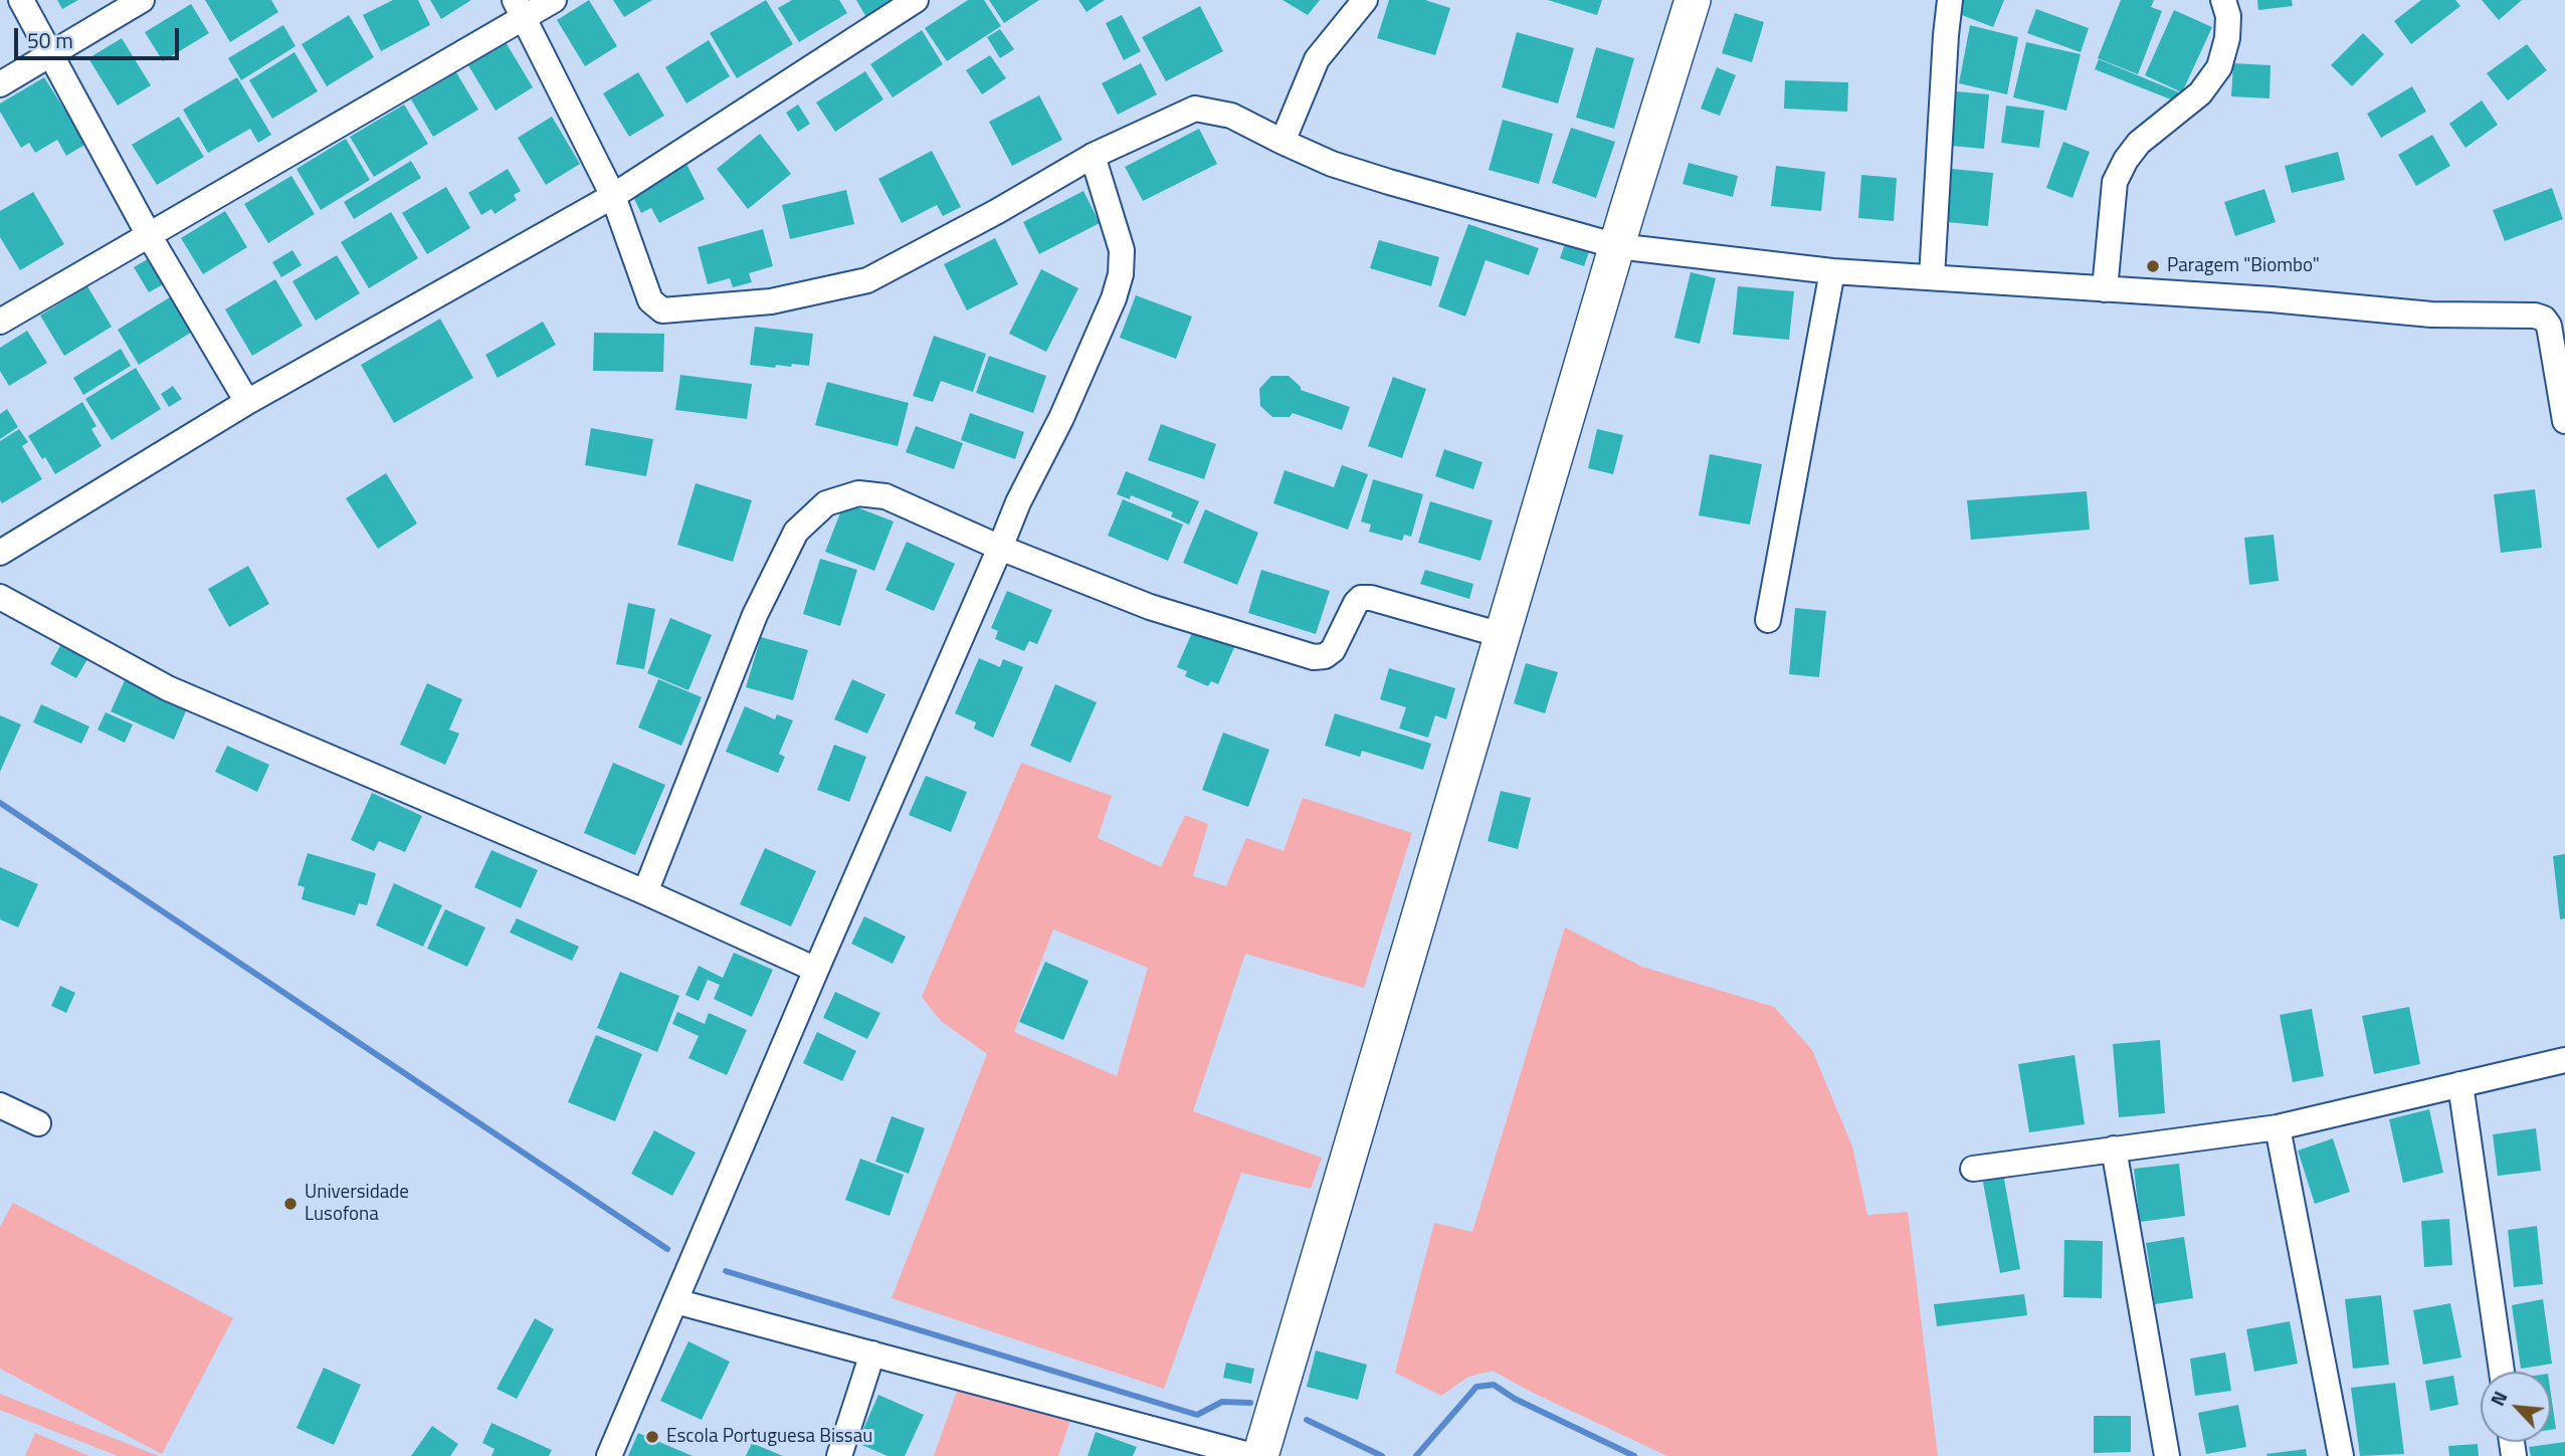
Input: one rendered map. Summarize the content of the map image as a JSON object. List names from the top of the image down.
{
  "places": ["Paragem \"Biombo\"", "Universidade Lusofona", "Escola Portuguesa Bissau"],
  "scale_bar": "50 m",
  "north": "top left"
}
